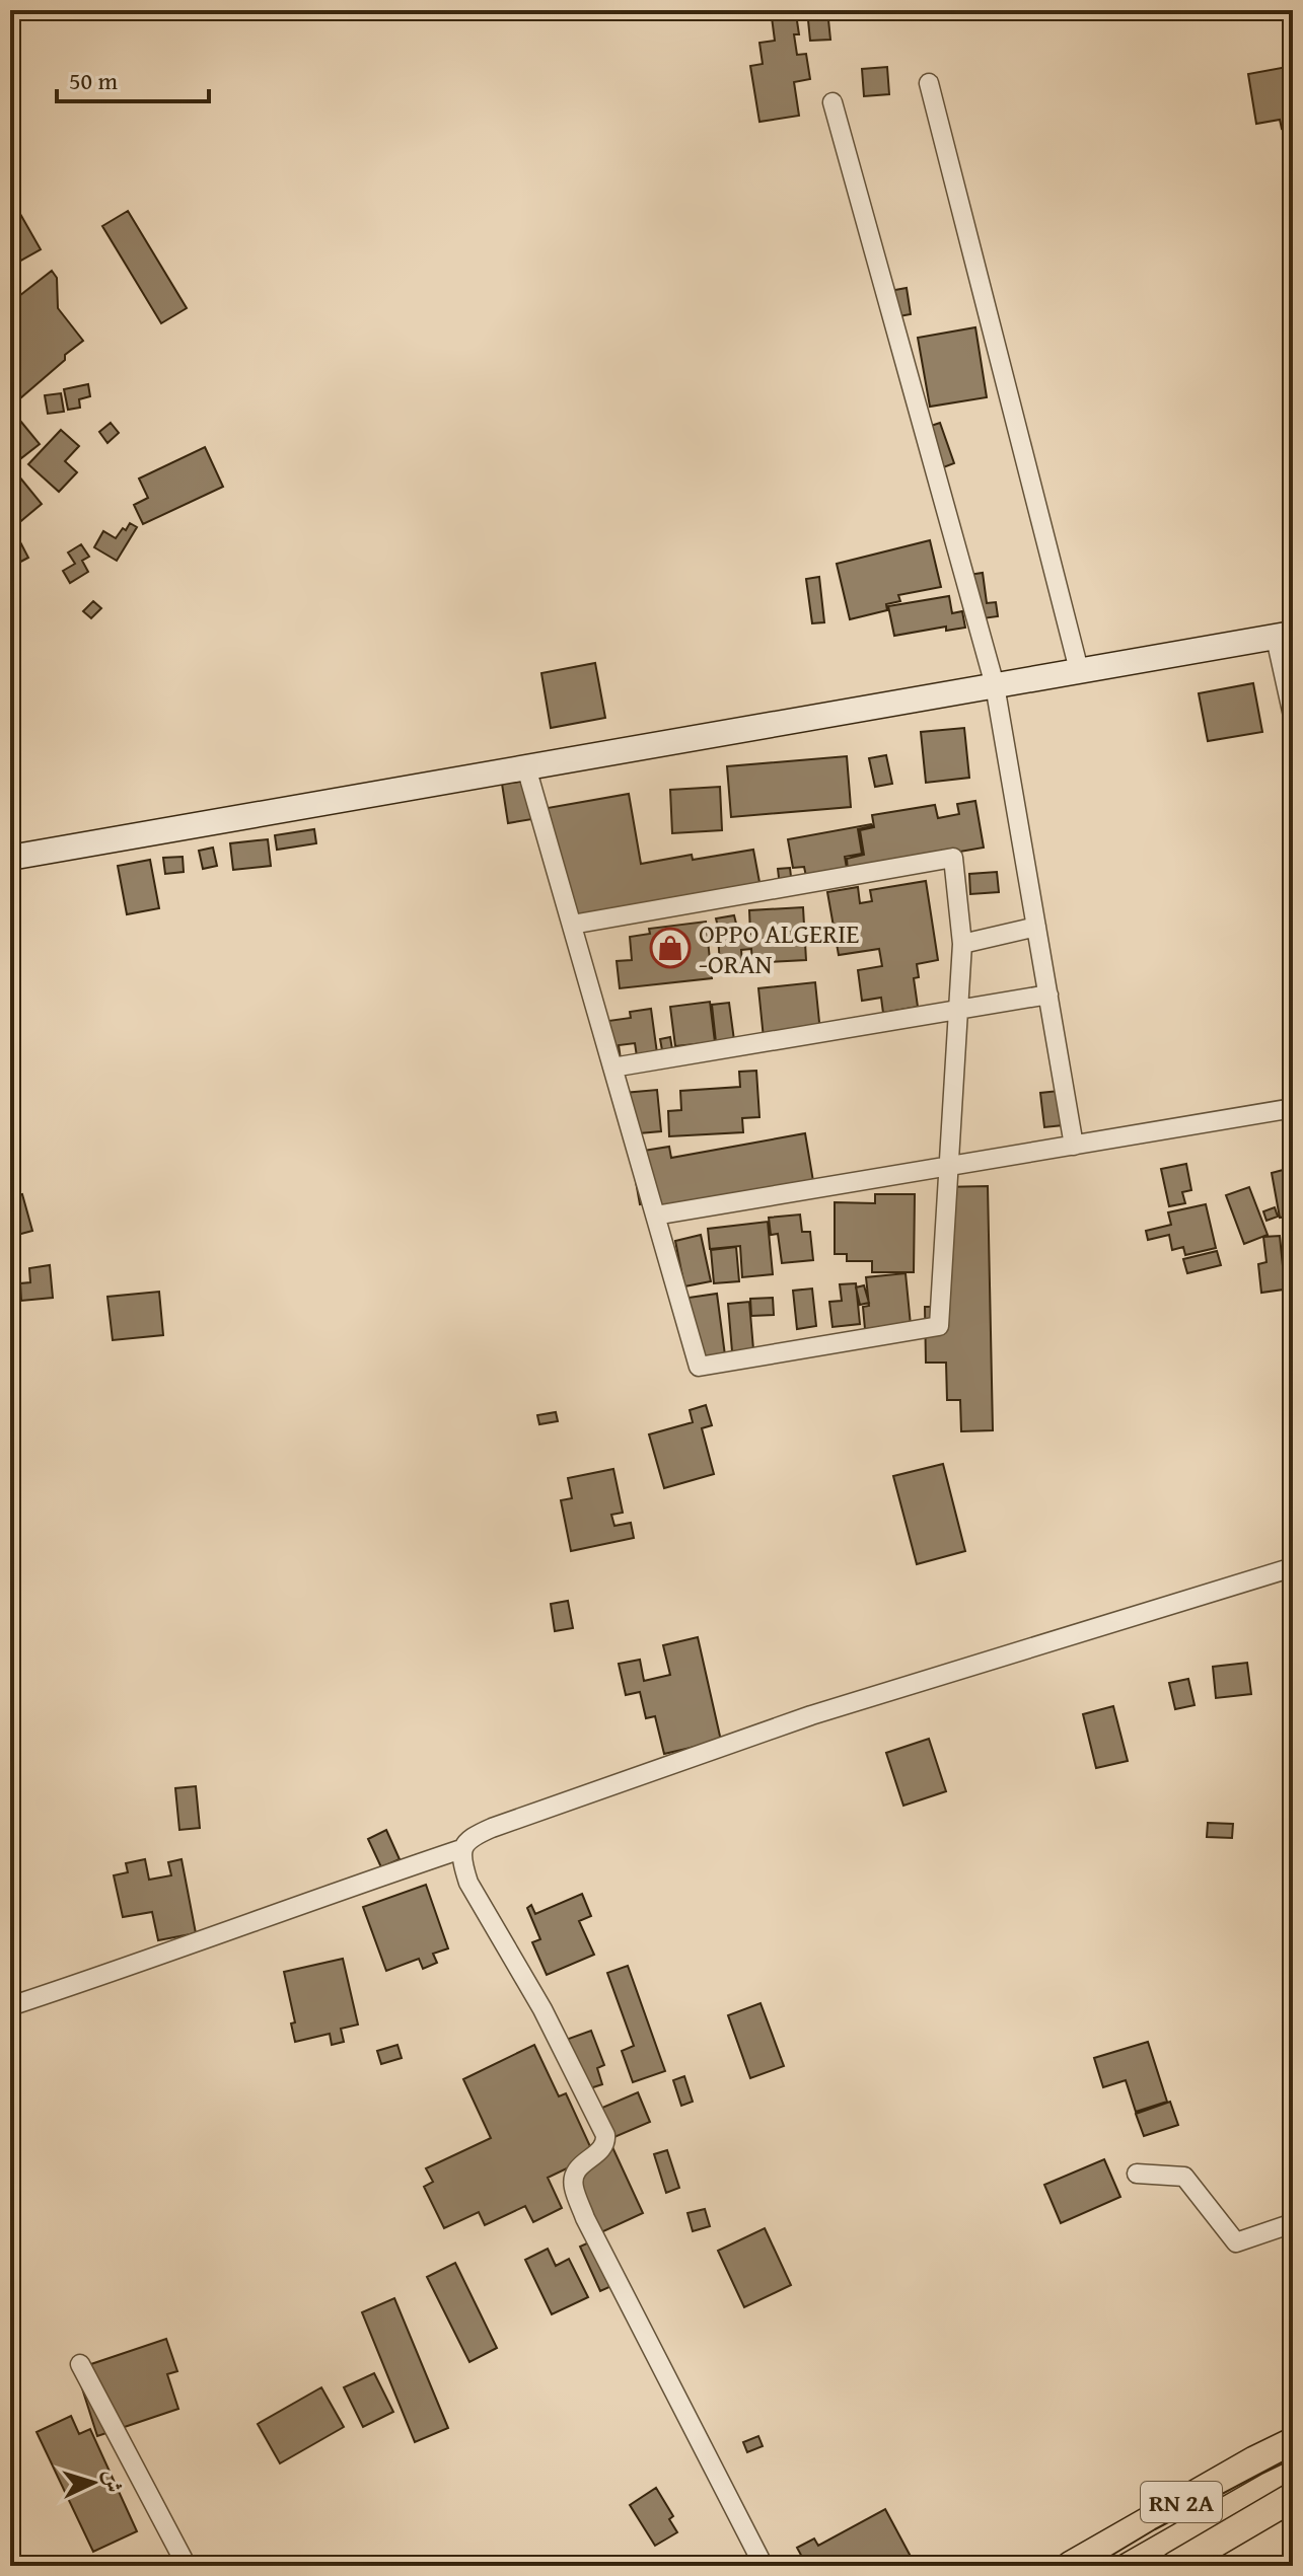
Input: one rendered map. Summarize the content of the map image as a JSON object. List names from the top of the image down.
{
  "streets": {
    "main road": ["RN 2A"]
  },
  "places": {
    "shop": ["OPPO ALGERIE -ORAN"]
  },
  "scale_bar": "50 m",
  "north": "right"
}
